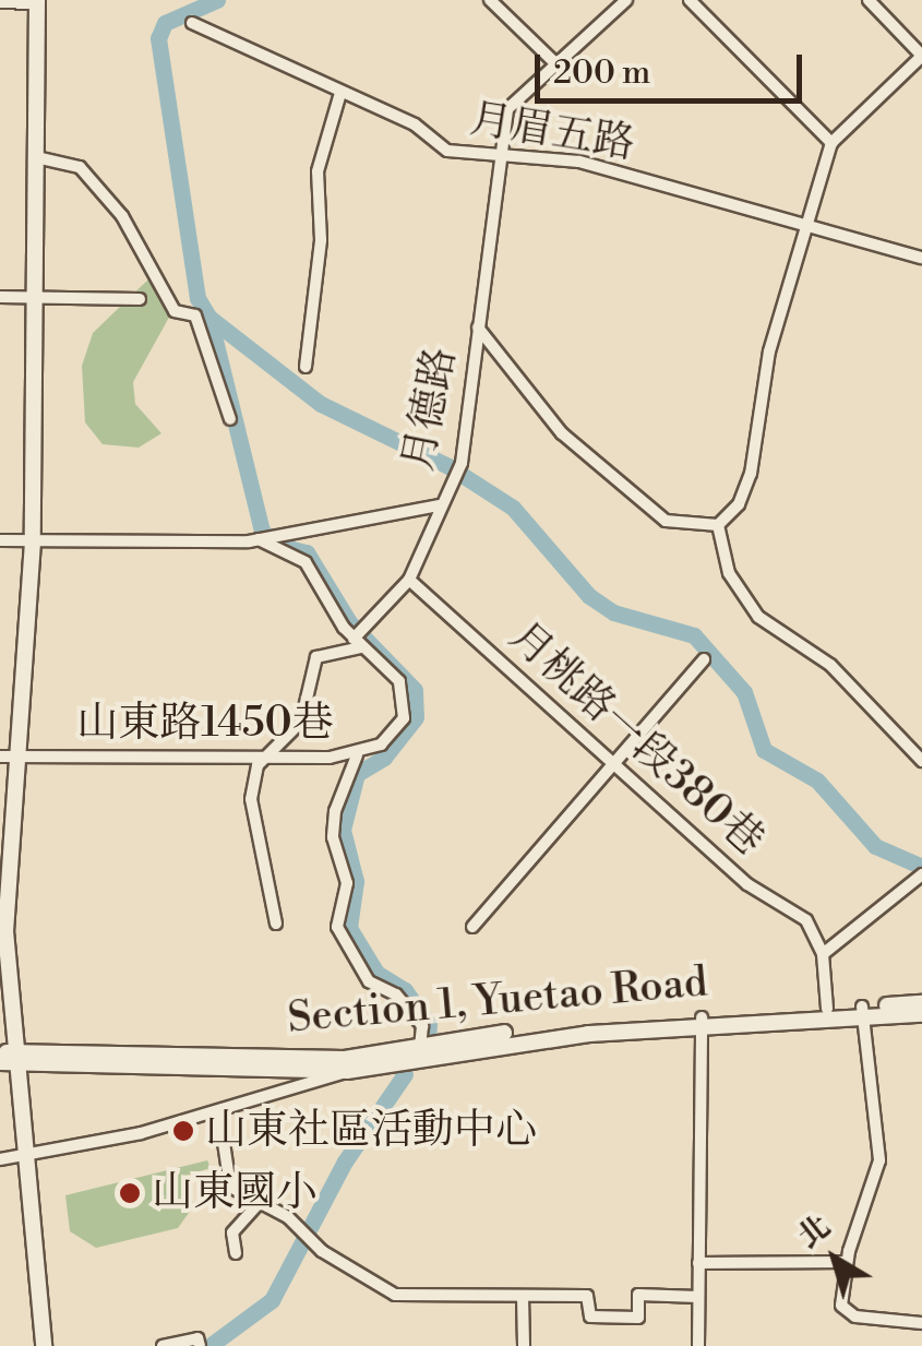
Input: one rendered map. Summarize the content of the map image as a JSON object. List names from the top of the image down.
{
  "streets": {
    "street": [
      "月眉五路",
      "月德路",
      "山東路1450巷",
      "月桃路一段380巷",
      "Section 1, Yuetao Road"
    ]
  },
  "crossings": [
    ["月眉五路", "月德路"]
  ],
  "places": ["山東社區活動中心", "山東國小"],
  "scale_bar": "200 m",
  "north": "top left"
}
